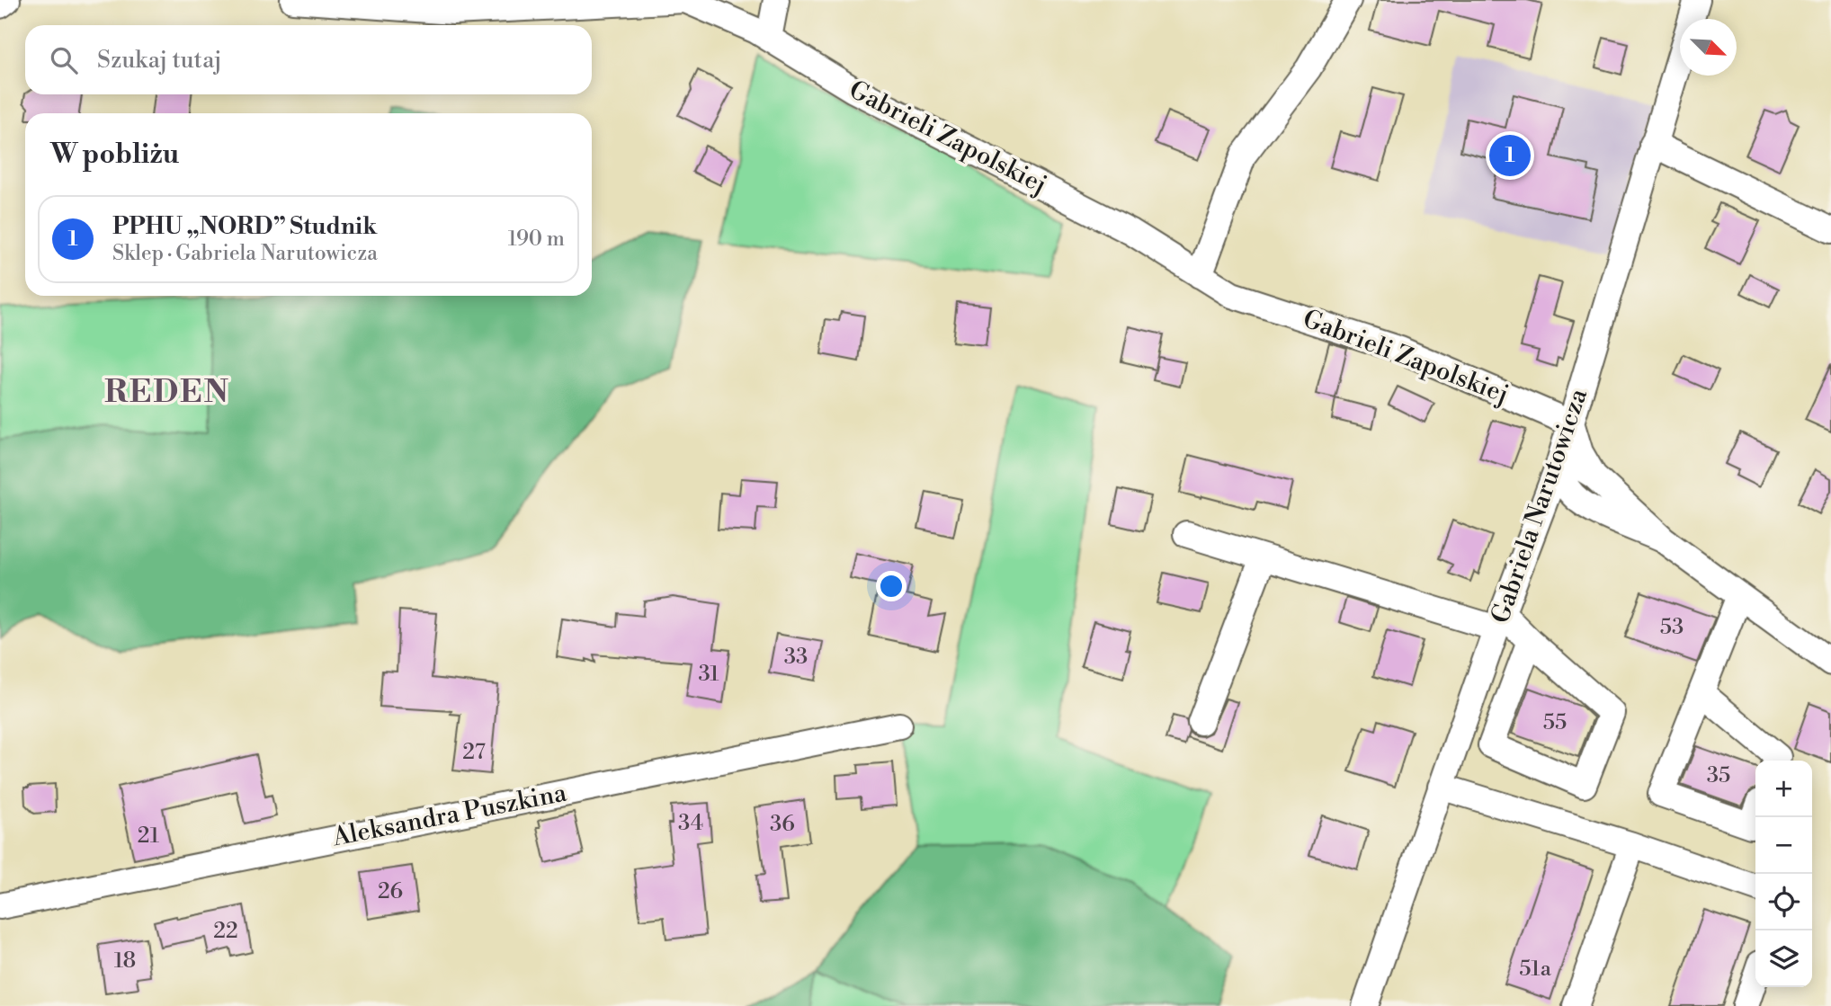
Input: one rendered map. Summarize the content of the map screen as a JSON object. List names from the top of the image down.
{
  "streets": {
    "street": ["Gabrieli Zapolskiej", "Gabriela Narutowicza", "Aleksandra Puszkina"]
  },
  "crossings": [
    ["Gabrieli Zapolskiej", "Gabriela Narutowicza"]
  ],
  "districts": ["REDEN"],
  "house_numbers": [
    "53",
    "33",
    "31",
    "55",
    "27",
    "35",
    "34",
    "36",
    "21",
    "26",
    "22",
    "18",
    "51a"
  ],
  "north": "bottom right",
  "page": {
    "search": "Szukaj tutaj",
    "heading": "W pobliżu",
    "pins": "1",
    "list": [
      {
        "mark": "1",
        "name": "PPHU „NORD” Studnik",
        "note": "Sklep · Gabriela Narutowicza",
        "value": "190 m"
      }
    ],
    "map_buttons": ["+", "−"]
  }
}
